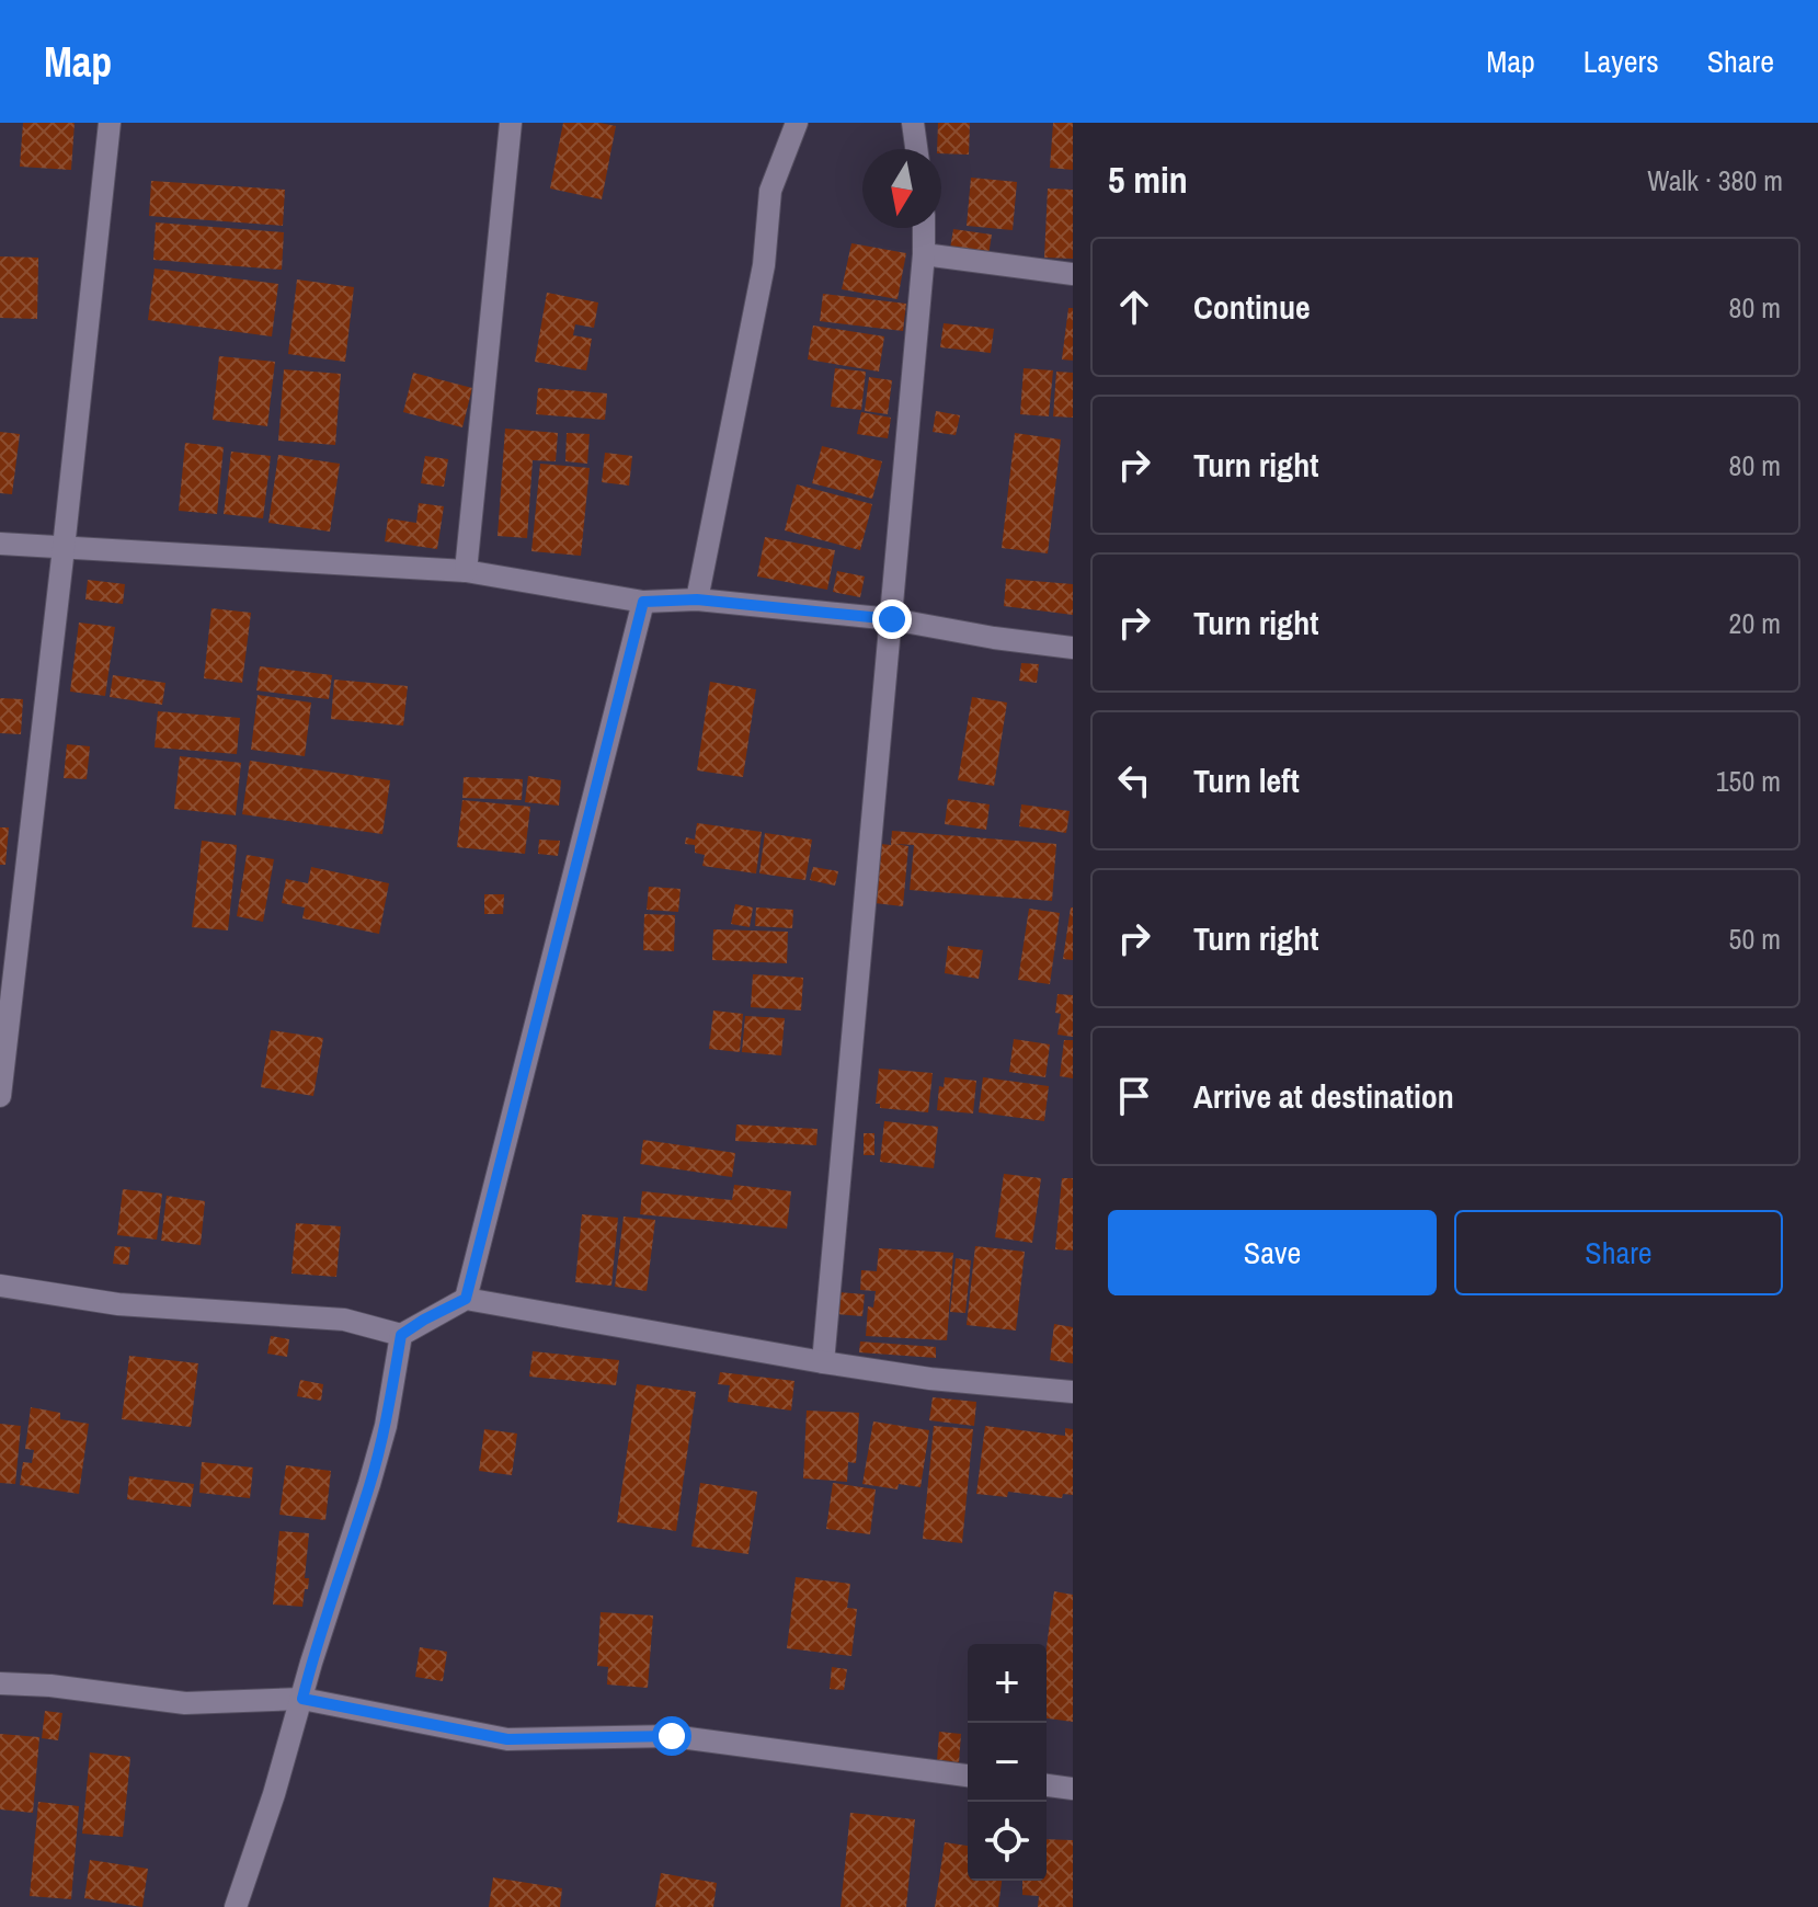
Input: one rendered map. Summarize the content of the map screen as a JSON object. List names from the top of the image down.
{
  "north": "bottom",
  "page": {
    "header": "Map",
    "nav": ["Map", "Layers", "Share"],
    "heading": ["5 min", "Walk · 380 m"],
    "list": [
      ["Continue", "80 m"],
      ["Turn right", "80 m"],
      ["Turn right", "20 m"],
      ["Turn left", "150 m"],
      ["Turn right", "50 m"],
      "Arrive at destination"
    ],
    "buttons": ["Save", "Share"],
    "map_buttons": ["+", "−"]
  }
}
